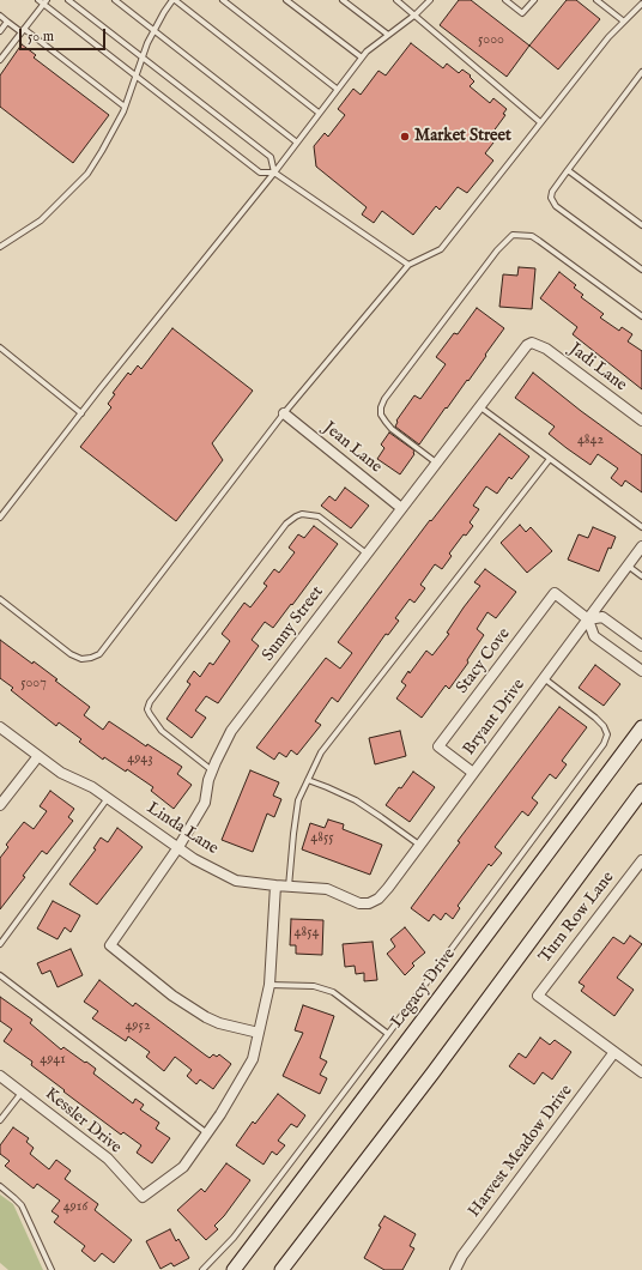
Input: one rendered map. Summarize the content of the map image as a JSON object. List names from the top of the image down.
{
  "streets": {
    "main road": ["Legacy Drive"],
    "street": [
      "Jadi Lane",
      "Jean Lane",
      "Sunny Street",
      "Stacy Cove",
      "Bryant Drive",
      "Linda Lane",
      "Turn Row Lane",
      "Kessler Drive",
      "Harvest Meadow Drive"
    ]
  },
  "crossings": [
    ["Jadi Lane", "Sunny Street"],
    ["Jean Lane", "Sunny Street"],
    ["Sunny Street", "Linda Lane"],
    ["Stacy Cove", "Bryant Drive"],
    ["Bryant Drive", "Linda Lane"],
    ["Turn Row Lane", "Harvest Meadow Drive"]
  ],
  "places": ["Market Street"],
  "house_numbers": [
    "5000",
    "4842",
    "5007",
    "4943",
    "4855",
    "4854",
    "4952",
    "4941",
    "4916"
  ],
  "scale_bar": "50 m"
}
